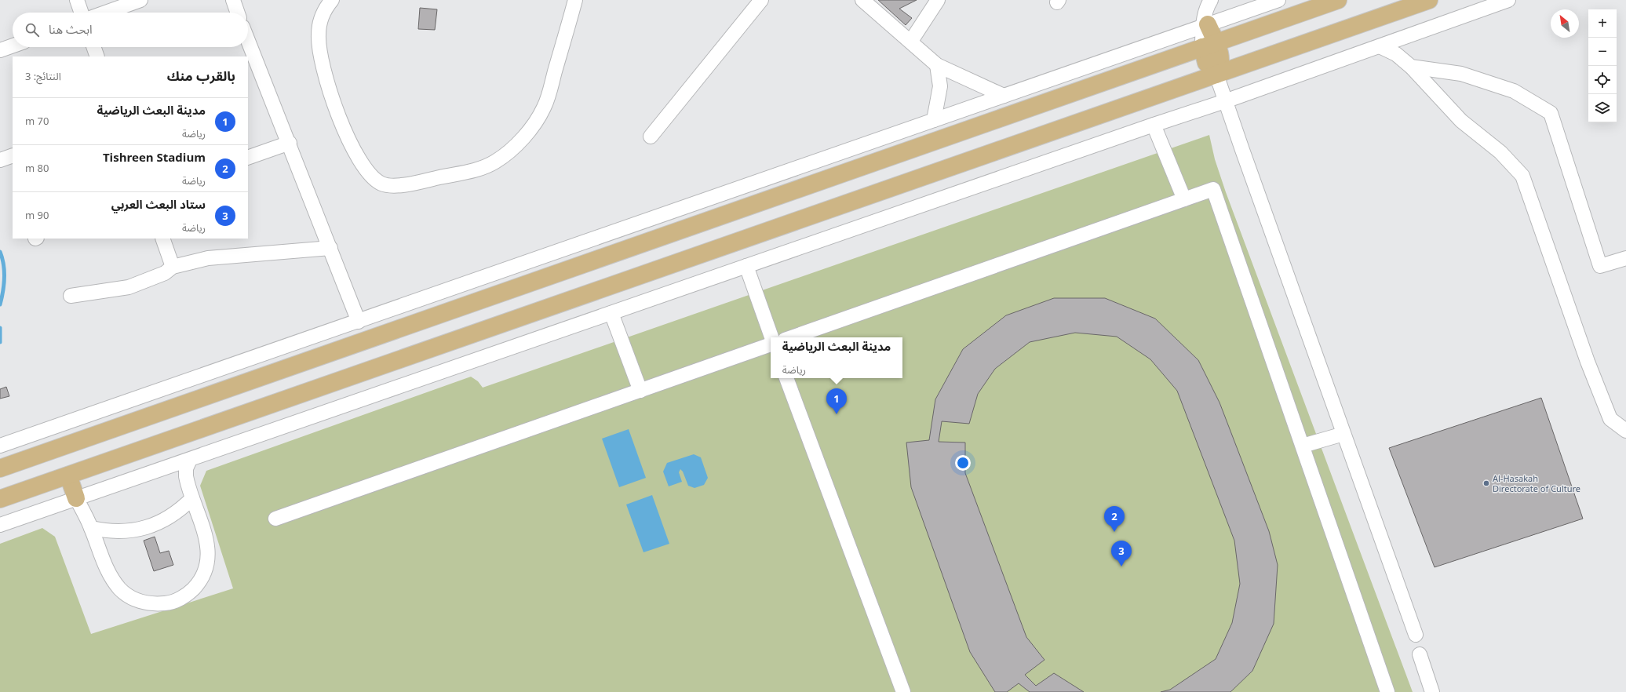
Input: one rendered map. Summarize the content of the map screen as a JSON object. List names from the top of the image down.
{
  "places": ["Al-Hasakah Directorate of Culture"],
  "north": "top left",
  "page": {
    "map_buttons": ["+", "−"],
    "search": "ابحث هنا",
    "heading": ["بالقرب منك", "النتائج: 3"],
    "list": [
      {
        "mark": "1",
        "name": "مدينة البعث الرياضية",
        "note": "رياضة",
        "value": "70 m"
      },
      {
        "mark": "2",
        "name": "Tishreen Stadium",
        "note": "رياضة",
        "value": "80 m"
      },
      {
        "mark": "3",
        "name": "ستاد البعث العربي",
        "note": "رياضة",
        "value": "90 m"
      }
    ],
    "popup": ["مدينة البعث الرياضية", "رياضة"],
    "pins": ["1", "2", "3"]
  }
}
